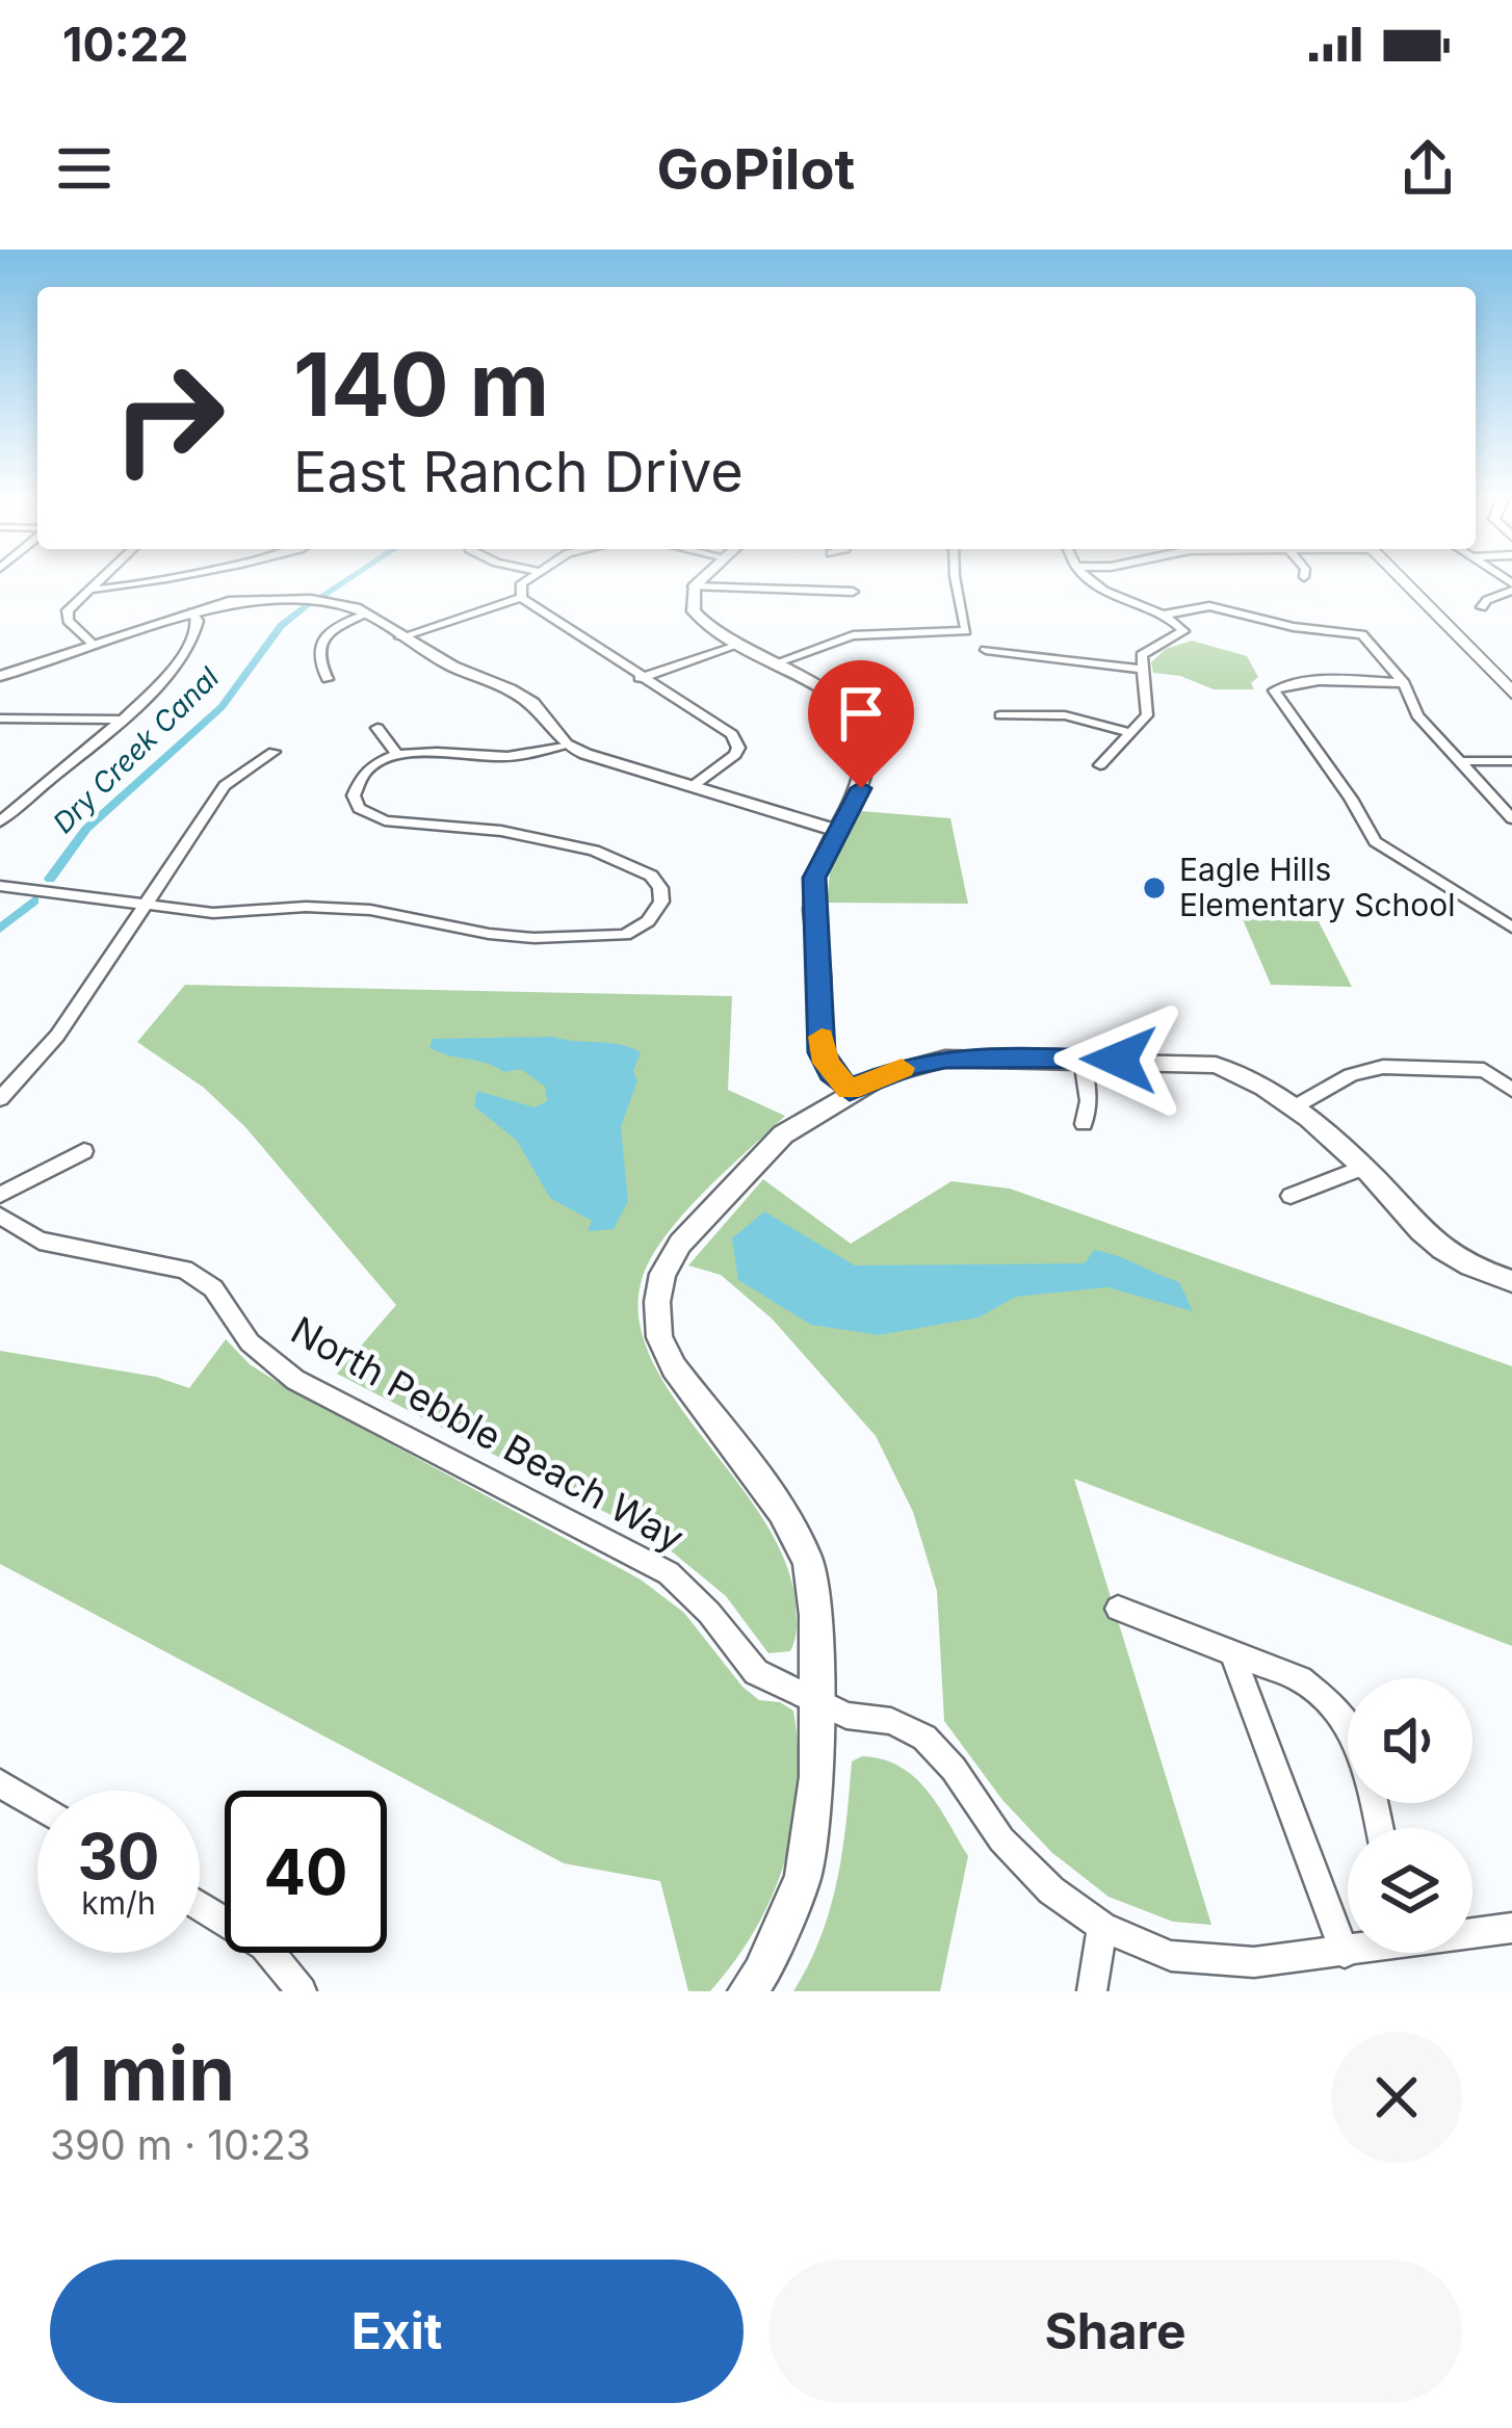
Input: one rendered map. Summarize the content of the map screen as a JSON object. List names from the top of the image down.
{
  "streets": {
    "street": ["North Pebble Beach Way"]
  },
  "water": ["Dry Creek Canal"],
  "places": ["Eagle Hills Elementary School"],
  "page": {
    "status": "10:22",
    "header": "GoPilot",
    "turn": ["140 m", "East Ranch Drive"],
    "speed": "30 km/h",
    "limit": "40",
    "heading": ["1 min", "390 m · 10:23"],
    "buttons": ["Exit", "Share"]
  }
}
